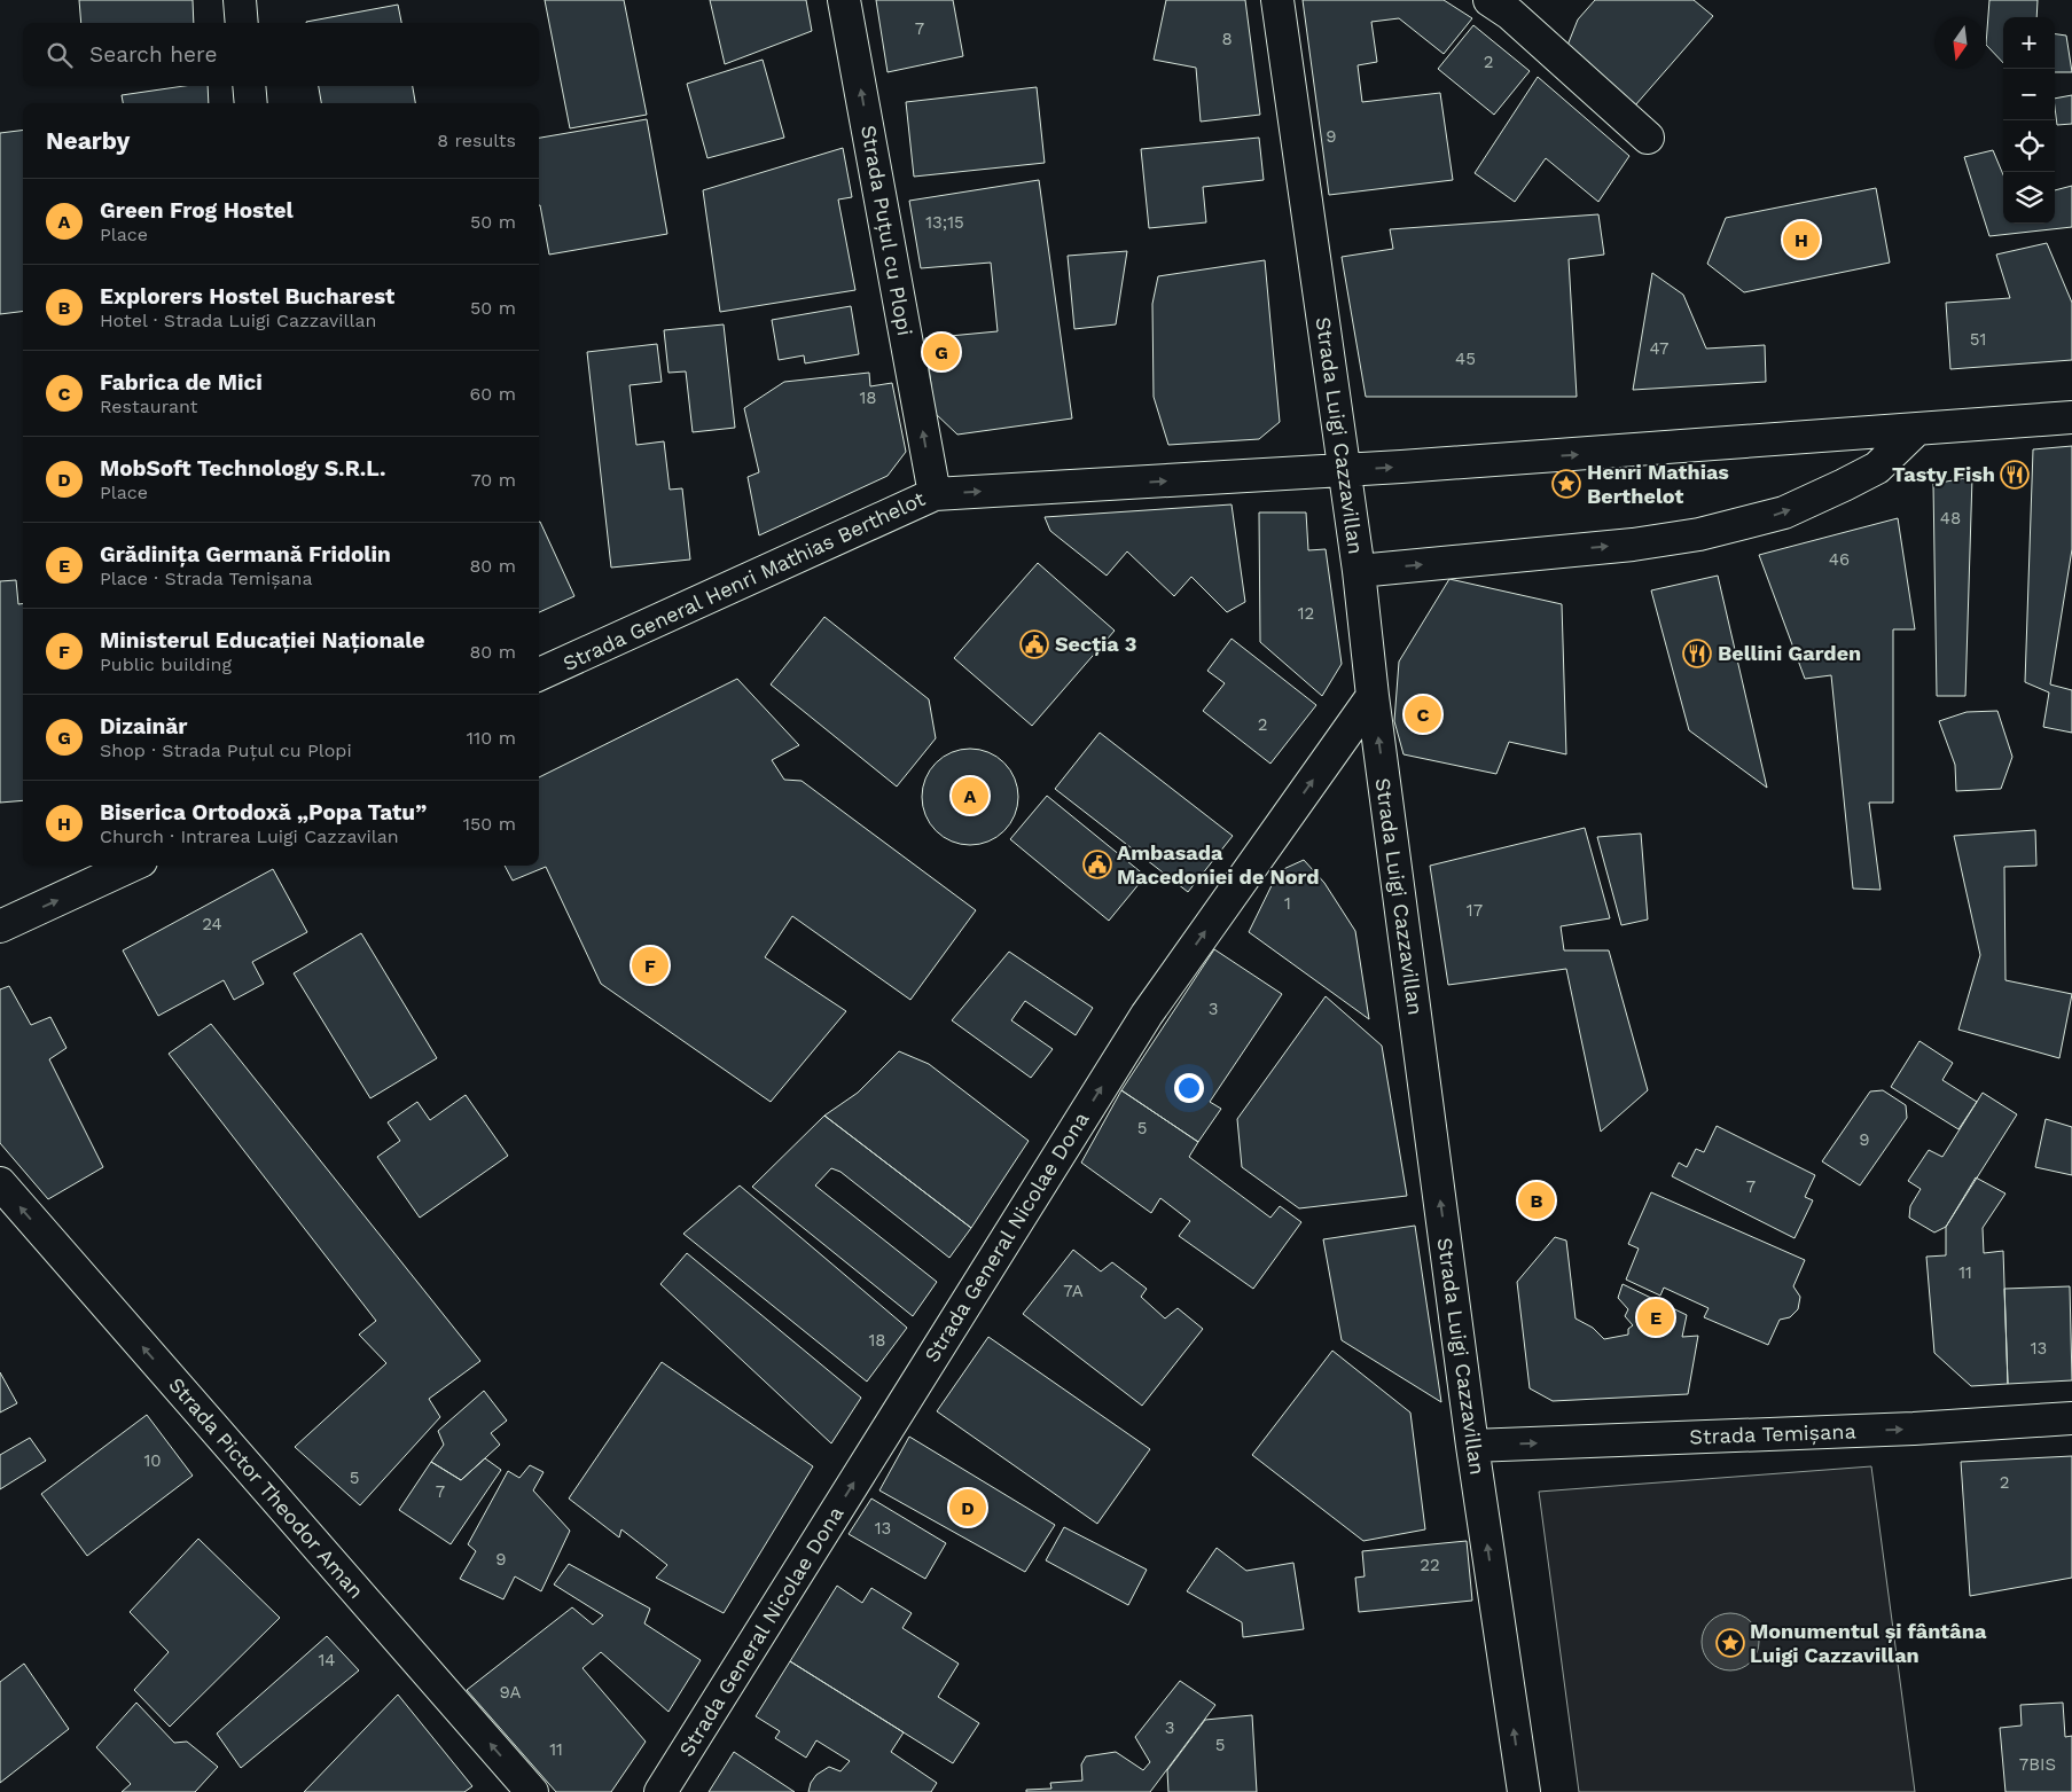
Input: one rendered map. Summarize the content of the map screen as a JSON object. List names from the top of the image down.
{
  "streets": {
    "street": [
      "Strada Puțul cu Plopi",
      "Strada Luigi Cazzavillan",
      "Strada General Henri Mathias Berthelot",
      "Strada General Nicolae Dona",
      "Strada Temișana",
      "Strada Pictor Theodor Aman"
    ]
  },
  "crossings": [
    ["Strada Puțul cu Plopi", "Strada General Henri Mathias Berthelot"],
    ["Strada Luigi Cazzavillan", "Strada General Henri Mathias Berthelot"],
    ["Strada Luigi Cazzavillan", "Strada General Nicolae Dona"],
    ["Strada Luigi Cazzavillan", "Strada Temișana"]
  ],
  "one_way": [
    "Strada Puțul cu Plopi",
    "Strada Luigi Cazzavillan",
    "Strada General Nicolae Dona",
    "Strada Temișana",
    "Strada Pictor Theodor Aman"
  ],
  "places": {
    "restaurant": ["Tasty Fish", "Bellini Garden"],
    "place": ["Henri Mathias Berthelot", "Monumentul și fântâna Luigi Cazzavillan"],
    "public building": ["Secția 3", "Ambasada Macedoniei de Nord"]
  },
  "house_numbers": [
    "7",
    "8",
    "2",
    "9",
    "13;15",
    "51",
    "47",
    "45",
    "18",
    "48",
    "46",
    "12",
    "2",
    "1",
    "17",
    "24",
    "3",
    "5",
    "9",
    "7",
    "11",
    "7A",
    "18",
    "13",
    "10",
    "5",
    "2",
    "7",
    "13",
    "9",
    "22",
    "14",
    "9A",
    "3",
    "5",
    "11",
    "7BIS"
  ],
  "north": "bottom",
  "page": {
    "map_buttons": ["+", "−"],
    "search": "Search here",
    "heading": ["Nearby", "8 results"],
    "list": [
      {
        "mark": "A",
        "name": "Green Frog Hostel",
        "note": "Place",
        "value": "50 m"
      },
      {
        "mark": "B",
        "name": "Explorers Hostel Bucharest",
        "note": "Hotel · Strada Luigi Cazzavillan",
        "value": "50 m"
      },
      {
        "mark": "C",
        "name": "Fabrica de Mici",
        "note": "Restaurant",
        "value": "60 m"
      },
      {
        "mark": "D",
        "name": "MobSoft Technology S.R.L.",
        "note": "Place",
        "value": "70 m"
      },
      {
        "mark": "E",
        "name": "Grădinița Germană Fridolin",
        "note": "Place · Strada Temișana",
        "value": "80 m"
      },
      {
        "mark": "F",
        "name": "Ministerul Educației Naționale",
        "note": "Public building",
        "value": "80 m"
      },
      {
        "mark": "G",
        "name": "Dizainăr",
        "note": "Shop · Strada Puțul cu Plopi",
        "value": "110 m"
      },
      {
        "mark": "H",
        "name": "Biserica Ortodoxă „Popa Tatu”",
        "note": "Church · Intrarea Luigi Cazzavilan",
        "value": "150 m"
      }
    ],
    "pins": [
      "H",
      "G",
      "C",
      "A",
      "F",
      "B",
      "E",
      "D"
    ]
  }
}
